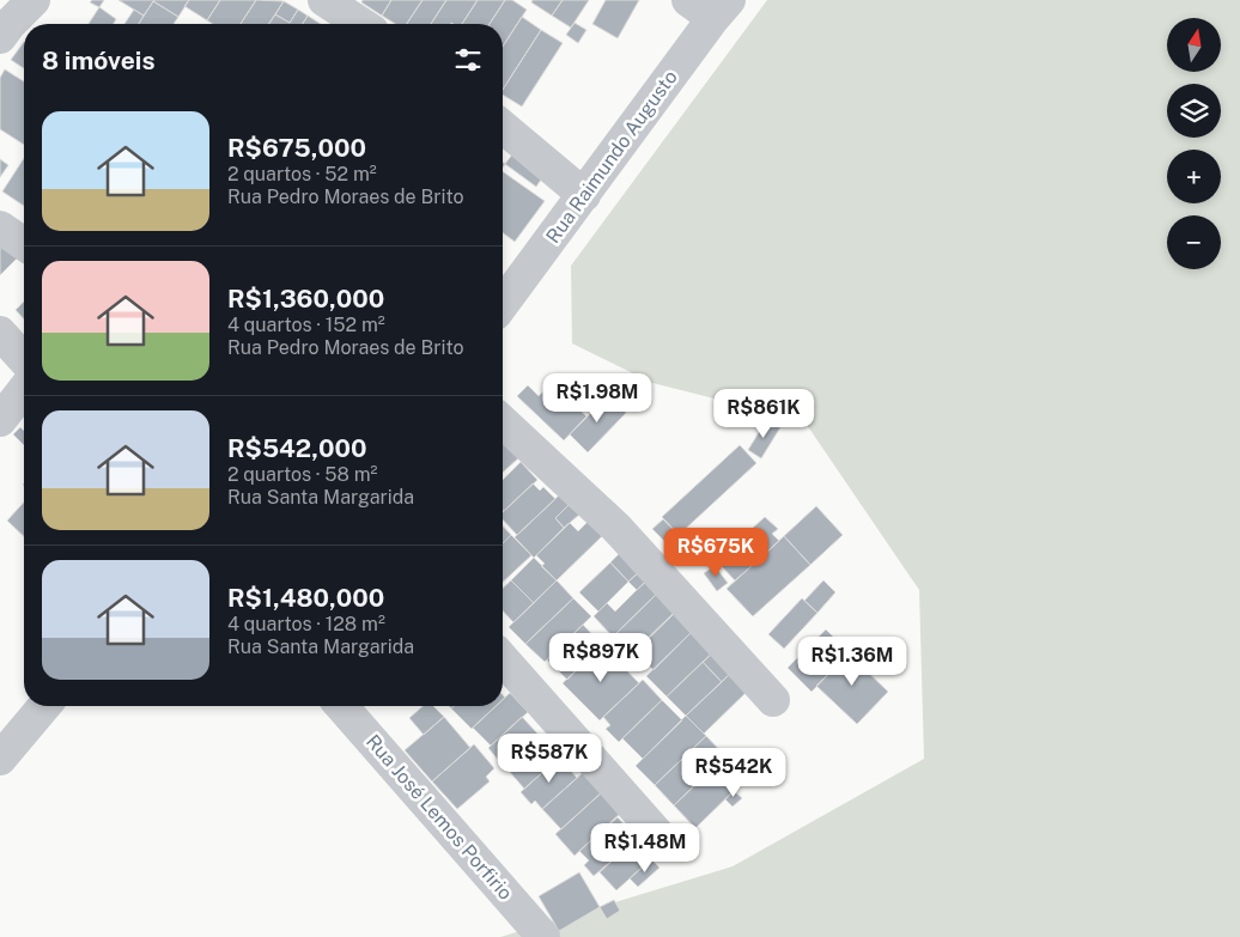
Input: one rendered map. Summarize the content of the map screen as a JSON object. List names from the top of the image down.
{
  "streets": {
    "street": ["Rua Raimundo Augusto", "Rua José Lemos Porfirio"]
  },
  "north": "top",
  "page": {
    "map_buttons": ["+", "−"],
    "heading": "8 imóveis",
    "list": [
      {
        "name": "R$675,000",
        "note": "2 quartos · 52 m² · Rua Pedro Moraes de Brito"
      },
      {
        "name": "R$1,360,000",
        "note": "4 quartos · 152 m² · Rua Pedro Moraes de Brito"
      },
      {
        "name": "R$542,000",
        "note": "2 quartos · 58 m² · Rua Santa Margarida"
      },
      {
        "name": "R$1,480,000",
        "note": "4 quartos · 128 m² · Rua Santa Margarida"
      }
    ],
    "price": [
      "R$1.98M",
      "R$861K",
      "R$675K",
      "R$897K",
      "R$1.36M",
      "R$587K",
      "R$542K",
      "R$1.48M"
    ]
  }
}
